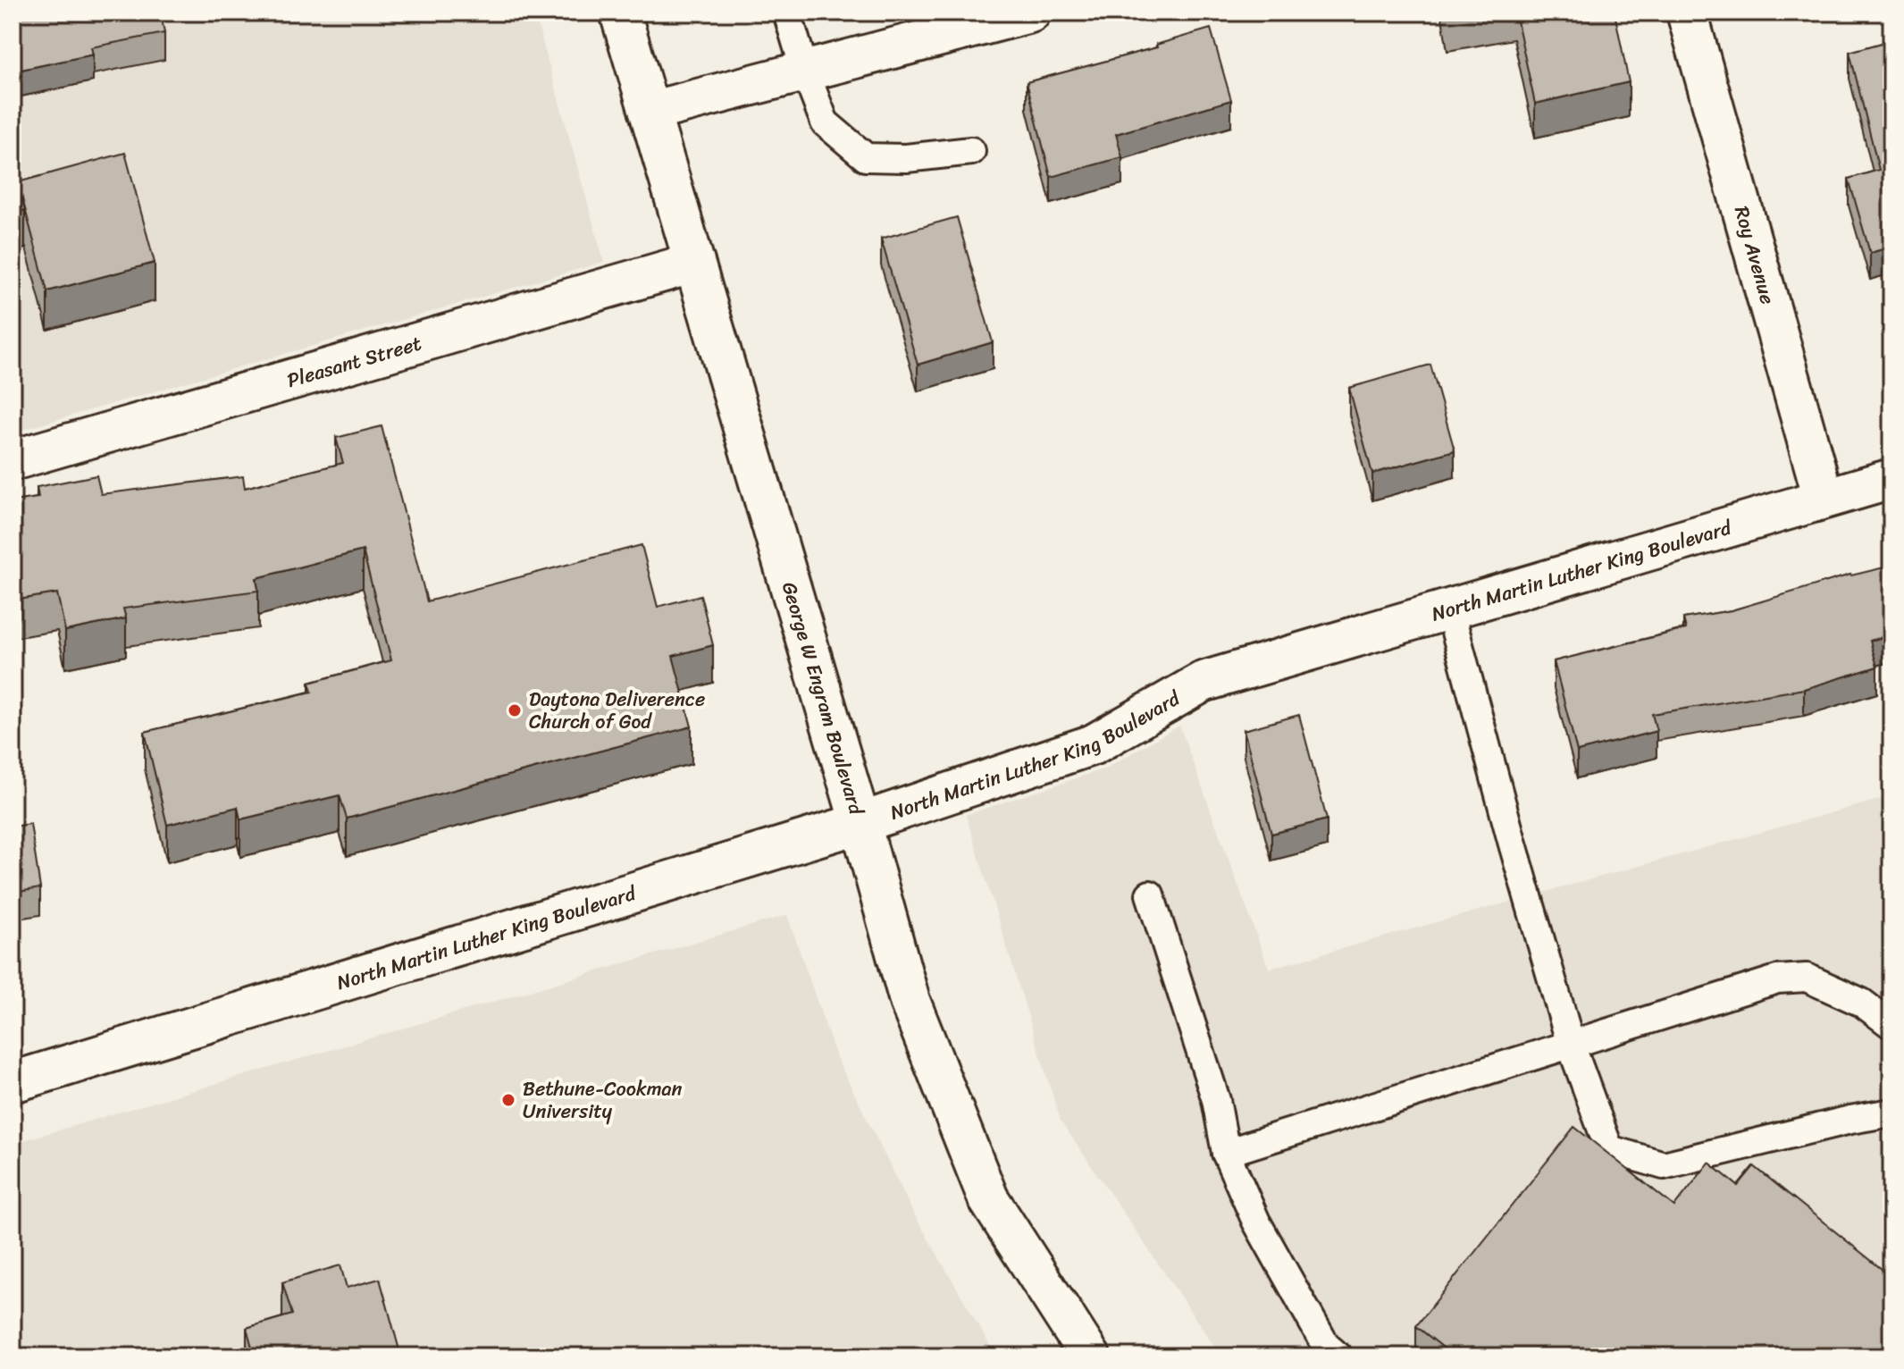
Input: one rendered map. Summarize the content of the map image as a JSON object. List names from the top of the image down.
{
  "streets": {
    "street": [
      "Roy Avenue",
      "Pleasant Street",
      "North Martin Luther King Boulevard",
      "George W Engram Boulevard"
    ]
  },
  "crossings": [
    ["Roy Avenue", "North Martin Luther King Boulevard"],
    ["Pleasant Street", "George W Engram Boulevard"],
    ["North Martin Luther King Boulevard", "George W Engram Boulevard"]
  ],
  "places": ["Daytona Deliverence Church of God", "Bethune-Cookman University"]
}
